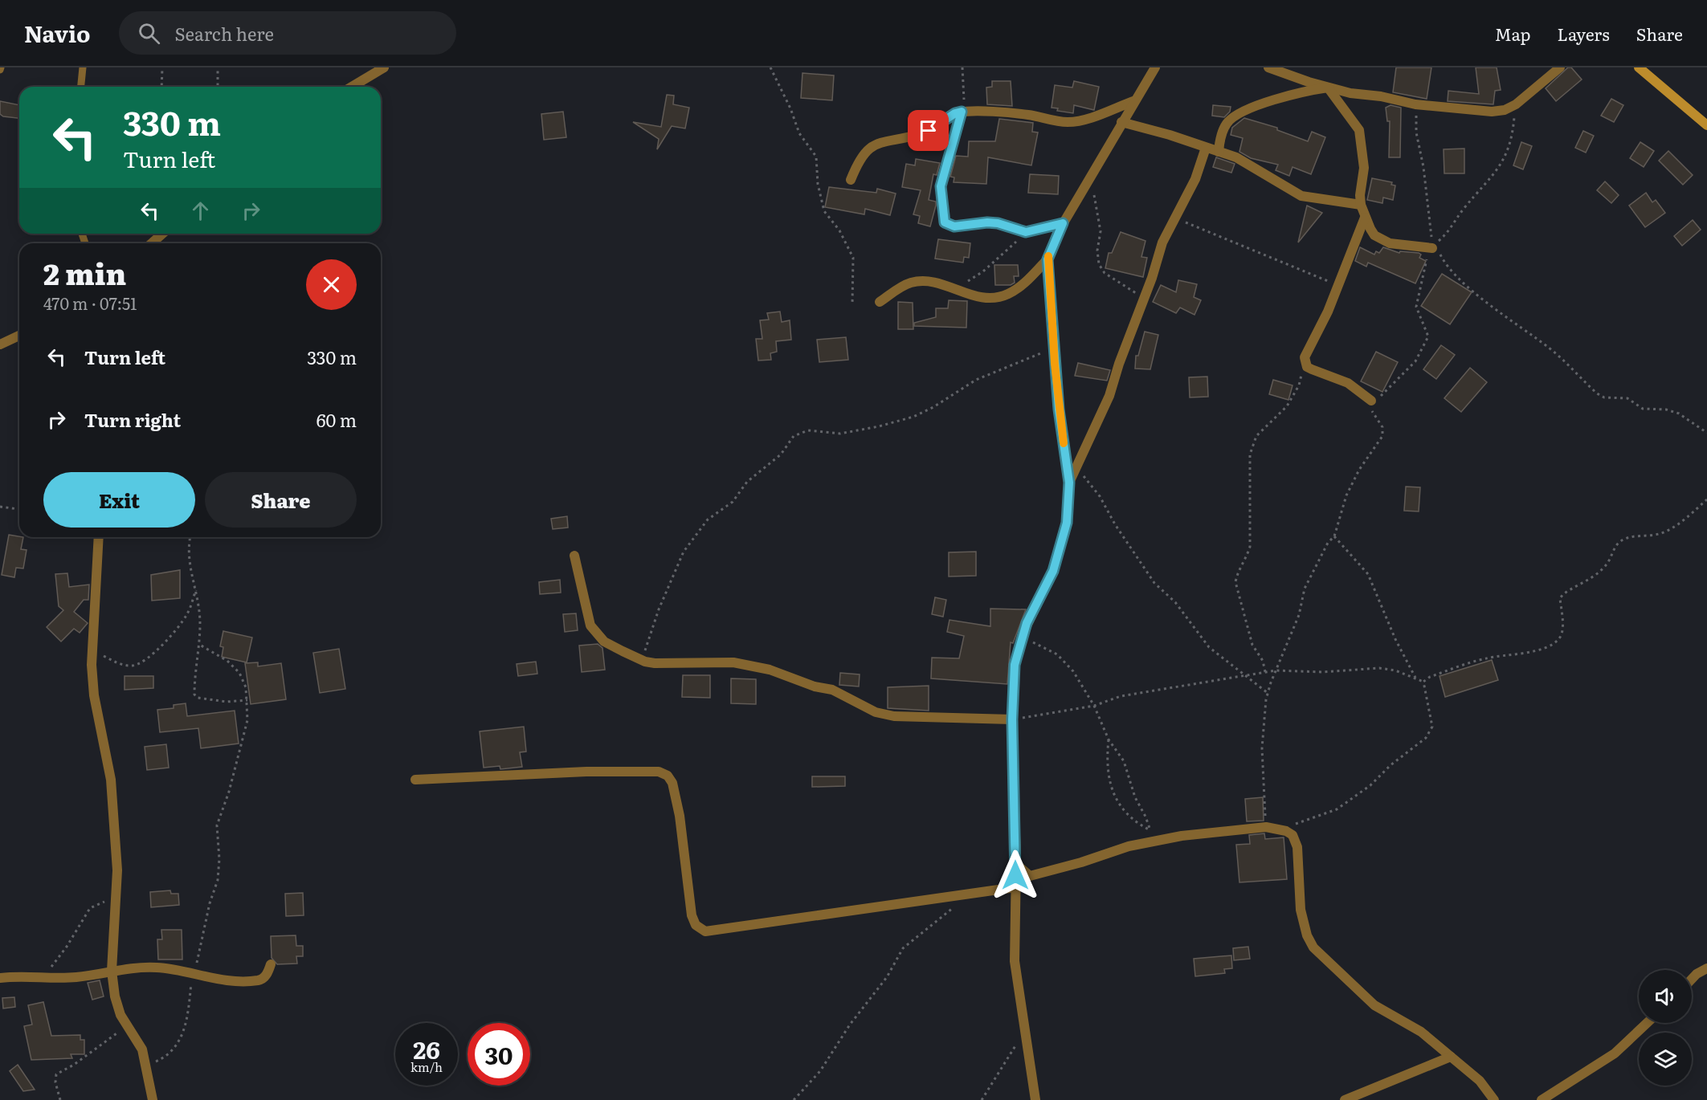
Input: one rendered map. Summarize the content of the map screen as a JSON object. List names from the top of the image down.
{
  "page": {
    "header": "Navio",
    "search": "Search here",
    "nav": ["Map", "Layers", "Share"],
    "turn": ["330 m", "Turn left"],
    "heading": ["2 min", "470 m · 07:51"],
    "list": [
      {
        "name": "Turn left",
        "value": "330 m"
      },
      {
        "name": "Turn right",
        "value": "60 m"
      }
    ],
    "buttons": ["Exit", "Share"],
    "speed": "26 km/h",
    "limit": "30"
  }
}
